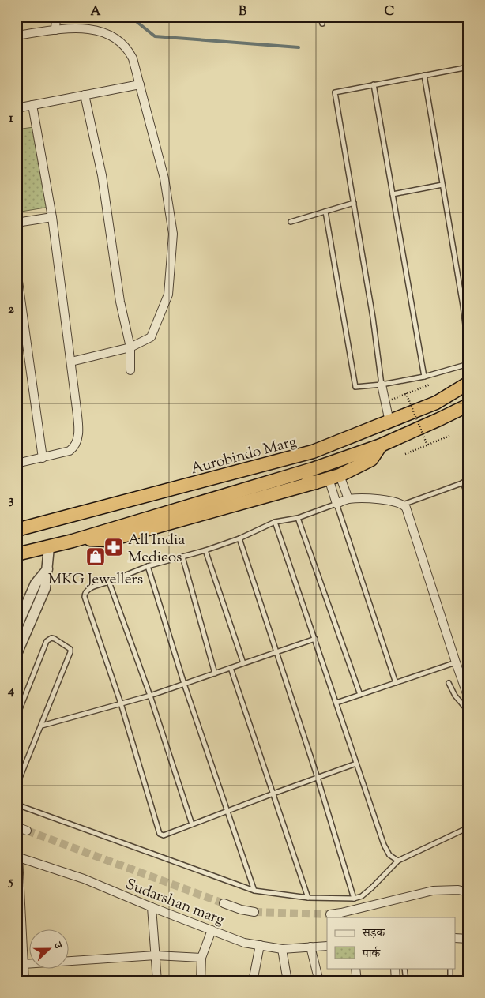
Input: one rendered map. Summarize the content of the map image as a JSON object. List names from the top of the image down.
{
  "streets": {
    "highway": ["Aurobindo Marg"],
    "street": ["Sudarshan marg"]
  },
  "places": {
    "pharmacy": ["All India Medicos"],
    "shop": ["MKG Jewellers"]
  },
  "legend": ["सड़क", "पार्क"],
  "north": "right",
  "grid": {
    "columns": ["A", "B", "C"],
    "rows": [
      "1",
      "2",
      "3",
      "4",
      "5"
    ]
  }
}
